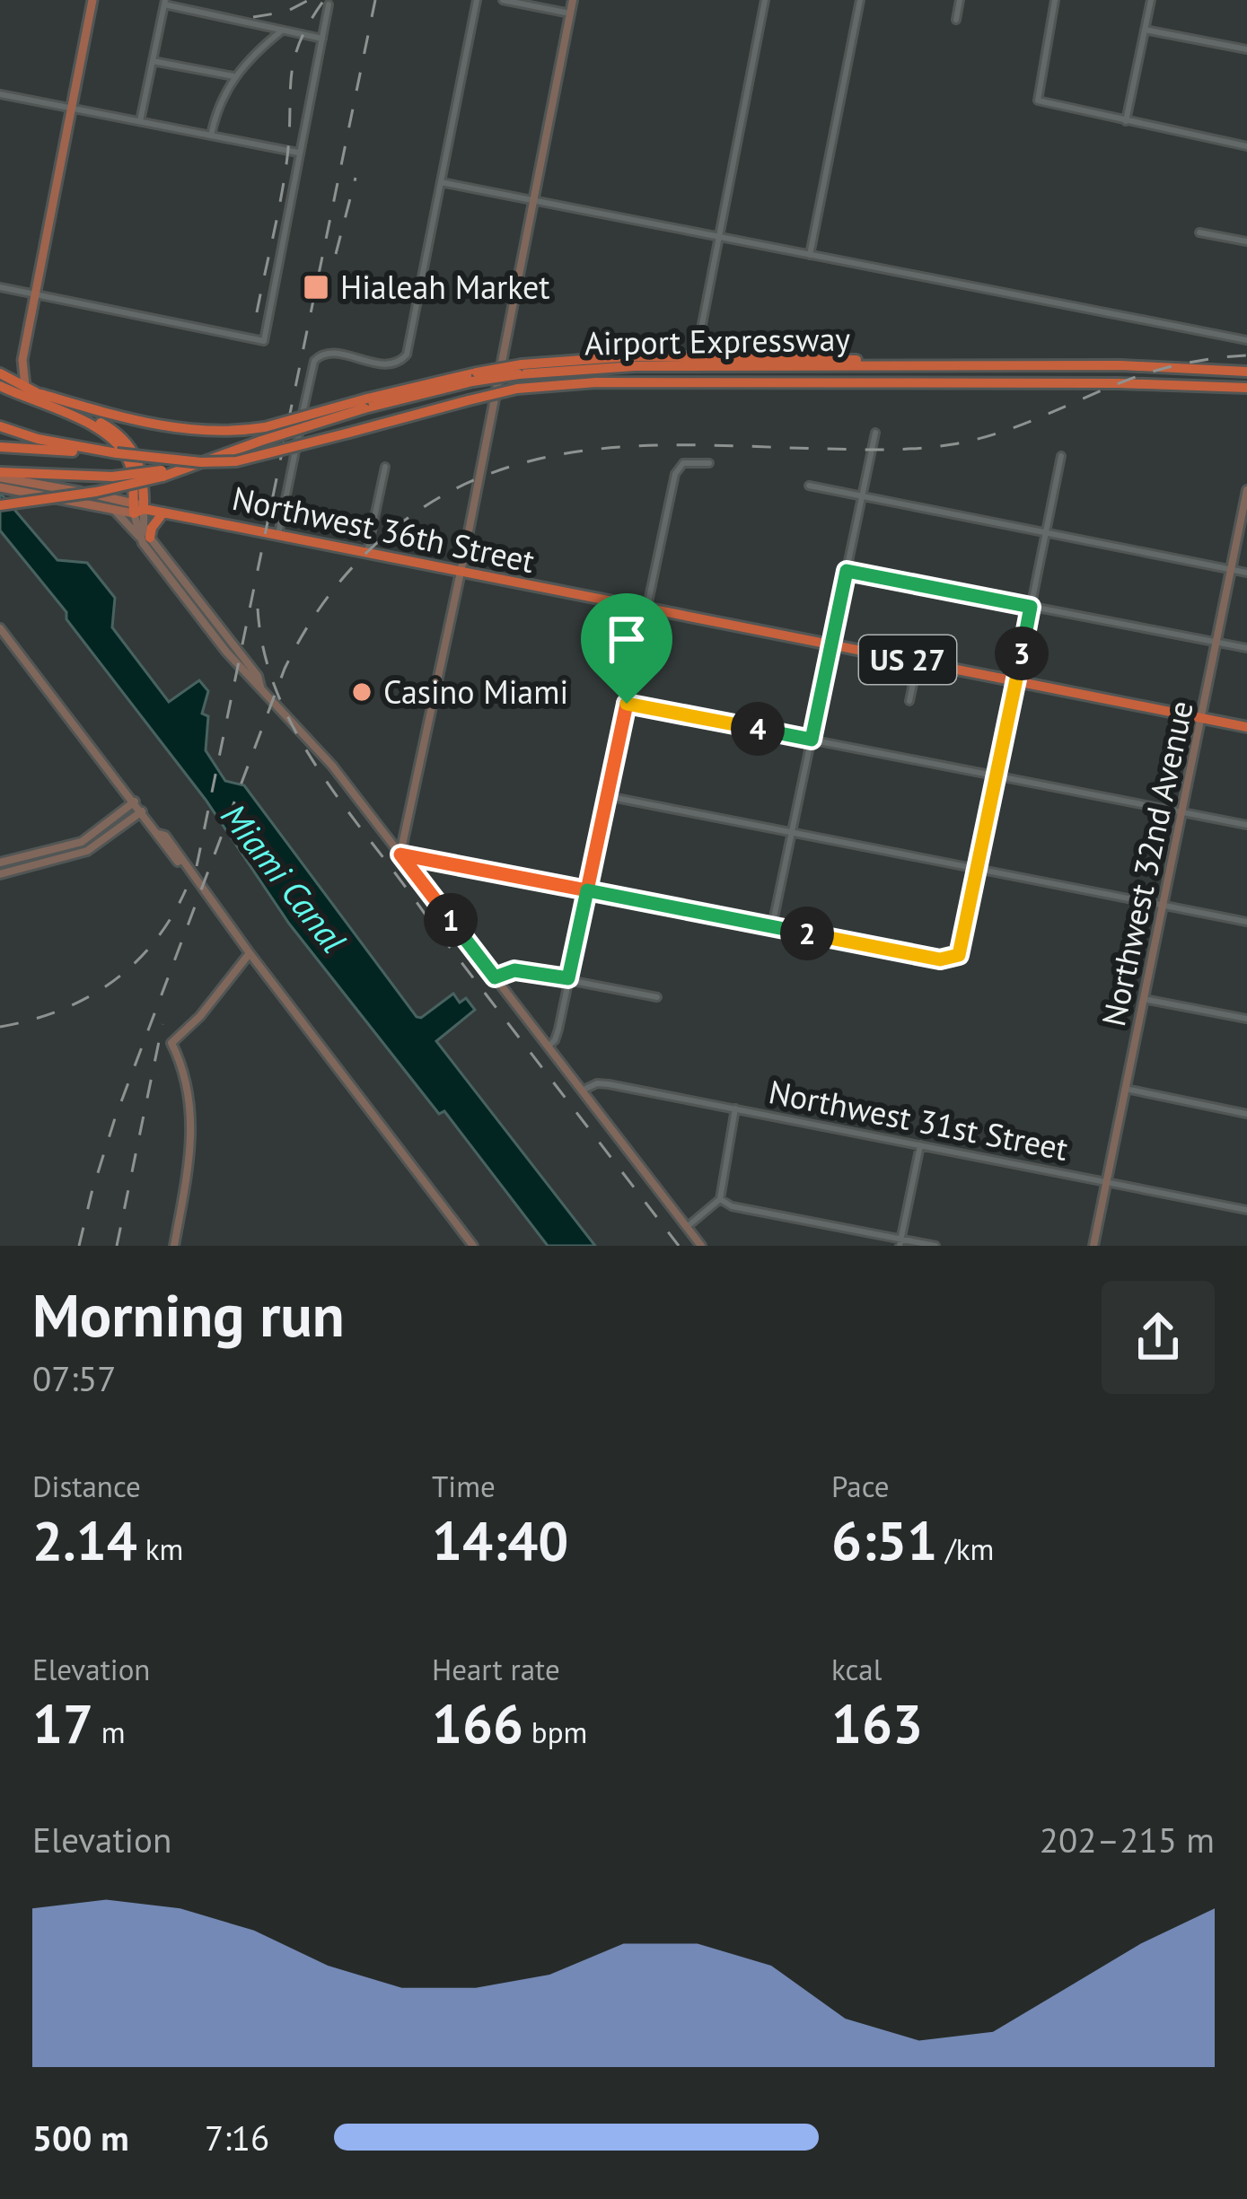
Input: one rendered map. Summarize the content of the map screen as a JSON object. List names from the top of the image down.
{
  "streets": {
    "highway": ["Airport Expressway", "Northwest 36th Street", "US 27"],
    "street": ["Northwest 32nd Avenue", "Northwest 31st Street"]
  },
  "crossings": [
    ["Northwest 36th Street", "Northwest 32nd Avenue"],
    ["Northwest 32nd Avenue", "Northwest 31st Street"]
  ],
  "water": ["Miami Canal"],
  "places": {
    "transit": ["Hialeah Market"],
    "other": ["Casino Miami"]
  },
  "page": {
    "pins": [
      "3",
      "4",
      "1",
      "2"
    ],
    "heading": ["Morning run", "07:57"],
    "stats": [
      ["Distance", "2.14 km"],
      ["Time", "14:40"],
      ["Pace", "6:51 /km"],
      ["Elevation", "17 m"],
      ["Heart rate", "166 bpm"],
      ["kcal", "163"]
    ],
    "chart": ["Elevation", "202–215 m"],
    "list": [
      {
        "name": "500 m",
        "note": "7:16"
      }
    ]
  }
}
